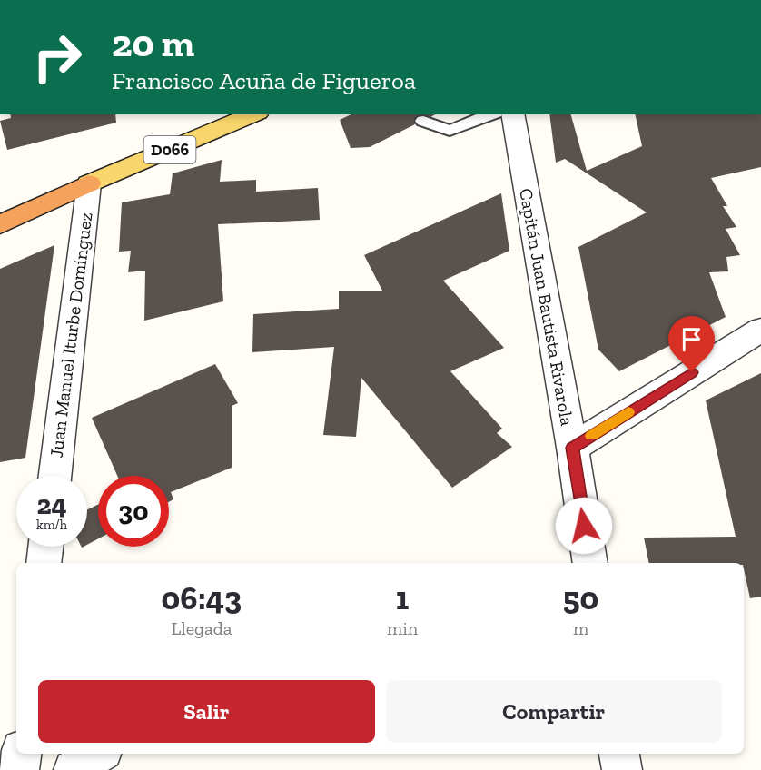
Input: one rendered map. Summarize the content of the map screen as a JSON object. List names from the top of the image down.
{
  "streets": {
    "highway": ["D066"],
    "street": ["Capitán Juan Bautista Rivarola", "Juan Manuel Iturbe Dominguez"]
  },
  "crossings": [
    ["D066", "Juan Manuel Iturbe Dominguez"]
  ],
  "page": {
    "turn": ["20 m", "Francisco Acuña de Figueroa"],
    "speed": "24 km/h",
    "limit": "30",
    "eta": [
      "06:43",
      "Llegada",
      "1",
      "min",
      "50",
      "m"
    ],
    "buttons": ["Salir", "Compartir"]
  }
}
